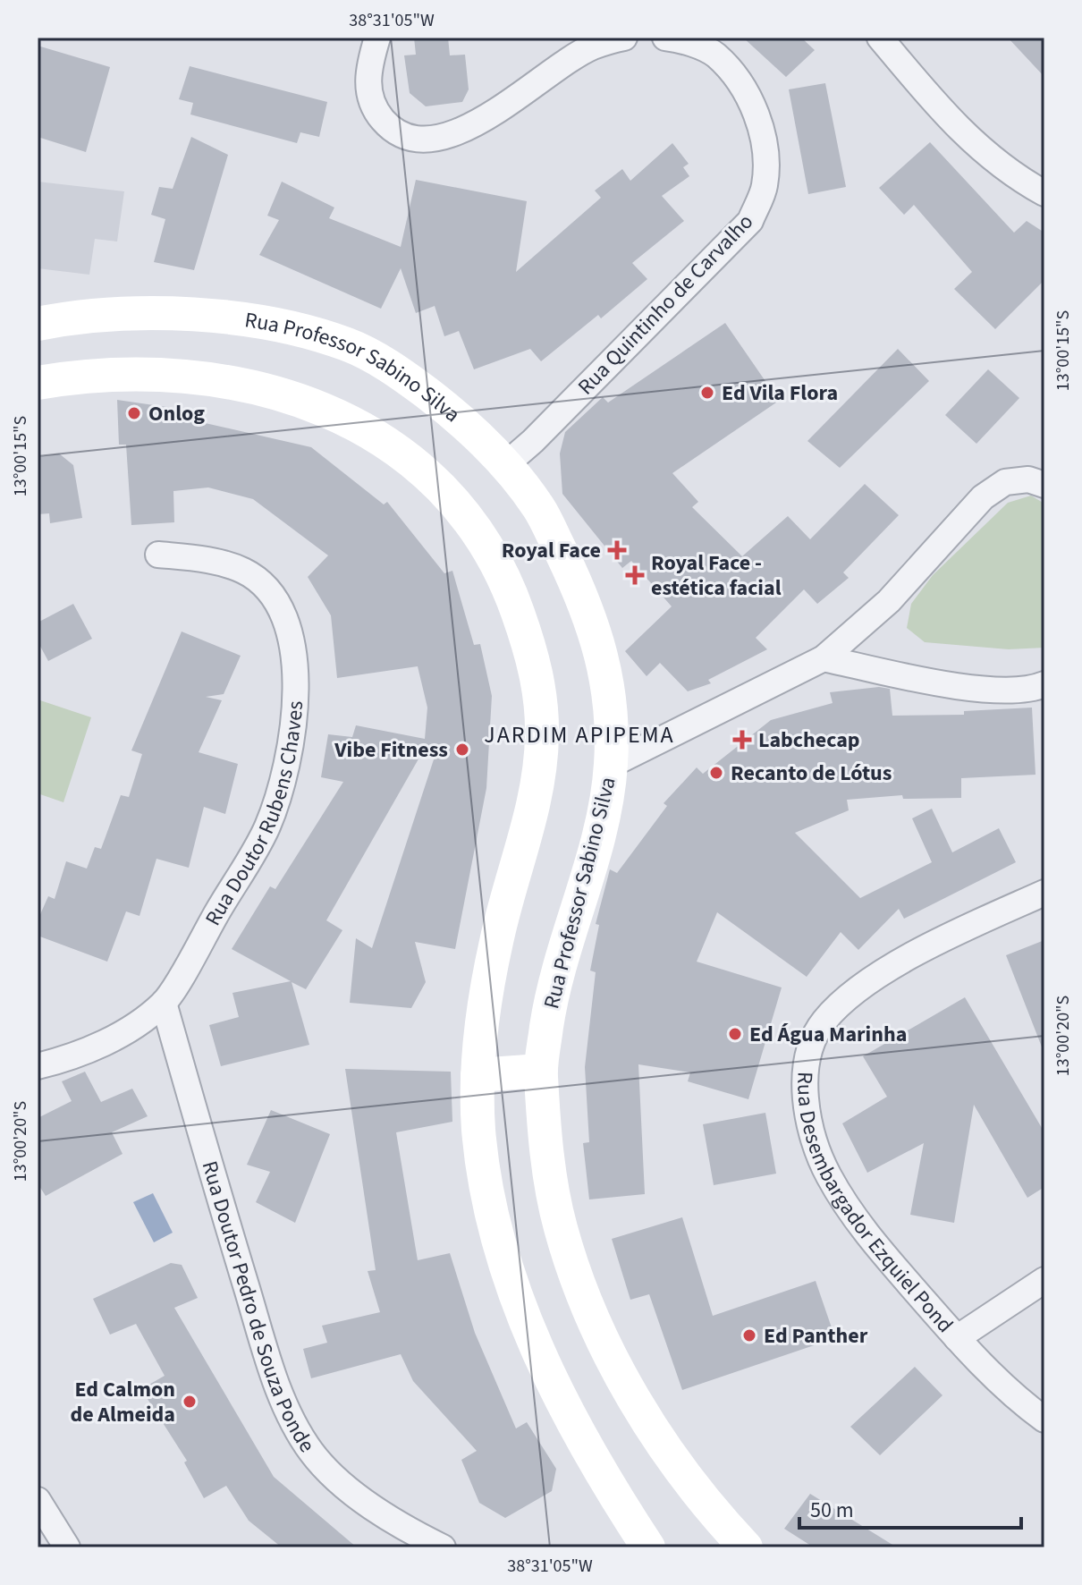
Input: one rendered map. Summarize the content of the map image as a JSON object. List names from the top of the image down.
{
  "streets": {
    "main road": ["Rua Professor Sabino Silva"],
    "street": [
      "Rua Quintinho de Carvalho",
      "Rua Doutor Rubens Chaves",
      "Rua Desembargador Ezquiel Pond",
      "Rua Doutor Pedro de Souza Ponde"
    ]
  },
  "crossings": [
    ["Rua Quintinho de Carvalho", "Rua Professor Sabino Silva"],
    ["Rua Doutor Rubens Chaves", "Rua Doutor Pedro de Souza Ponde"]
  ],
  "districts": ["JARDIM APIPEMA"],
  "places": {
    "other": [
      "Ed Vila Flora",
      "Onlog",
      "Vibe Fitness",
      "Recanto de Lótus",
      "Ed Água Marinha",
      "Ed Panther",
      "Ed Calmon de Almeida"
    ],
    "health": ["Royal Face", "Royal Face - estética facial", "Labchecap"]
  },
  "scale_bar": "50 m",
  "coordinates": ["38°31'05\"W", "13°00'15\"S", "13°00'20\"S"]
}
